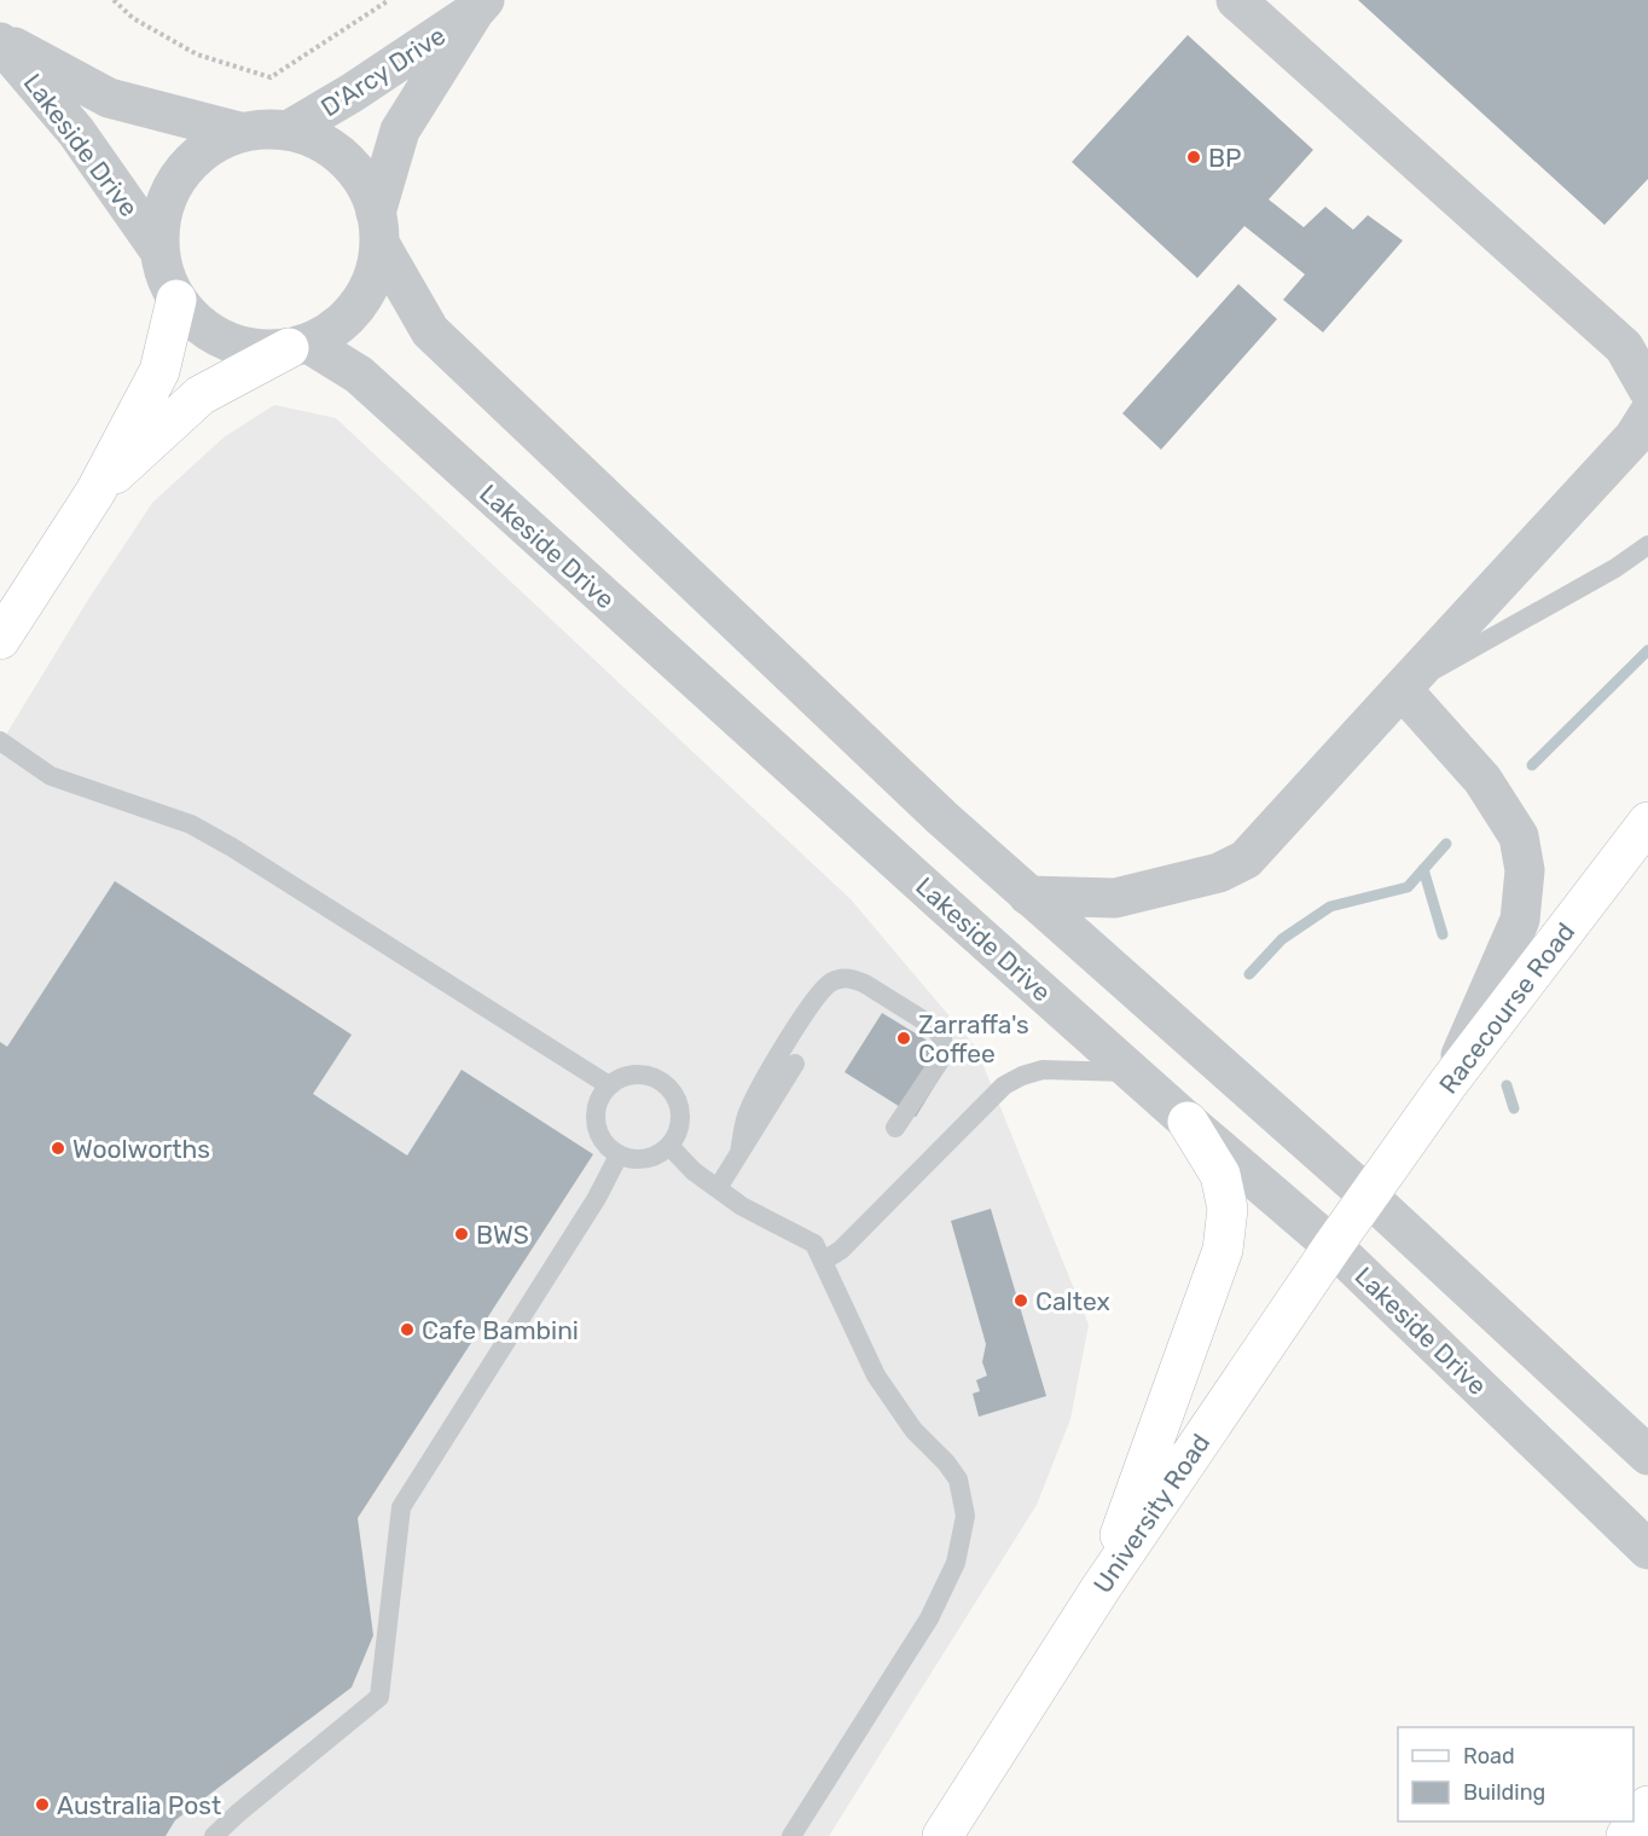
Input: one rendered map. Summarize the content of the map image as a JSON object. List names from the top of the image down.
{
  "streets": {
    "main road": ["Racecourse Road", "University Road"],
    "street": ["D'Arcy Drive", "Lakeside Drive"]
  },
  "crossings": [
    ["D'Arcy Drive", "Lakeside Drive"],
    ["Lakeside Drive", "University Road"],
    ["Racecourse Road", "University Road"]
  ],
  "places": [
    "BP",
    "Zarraffa's Coffee",
    "Woolworths",
    "BWS",
    "Caltex",
    "Cafe Bambini",
    "Australia Post"
  ],
  "legend": ["Road", "Building"]
}
